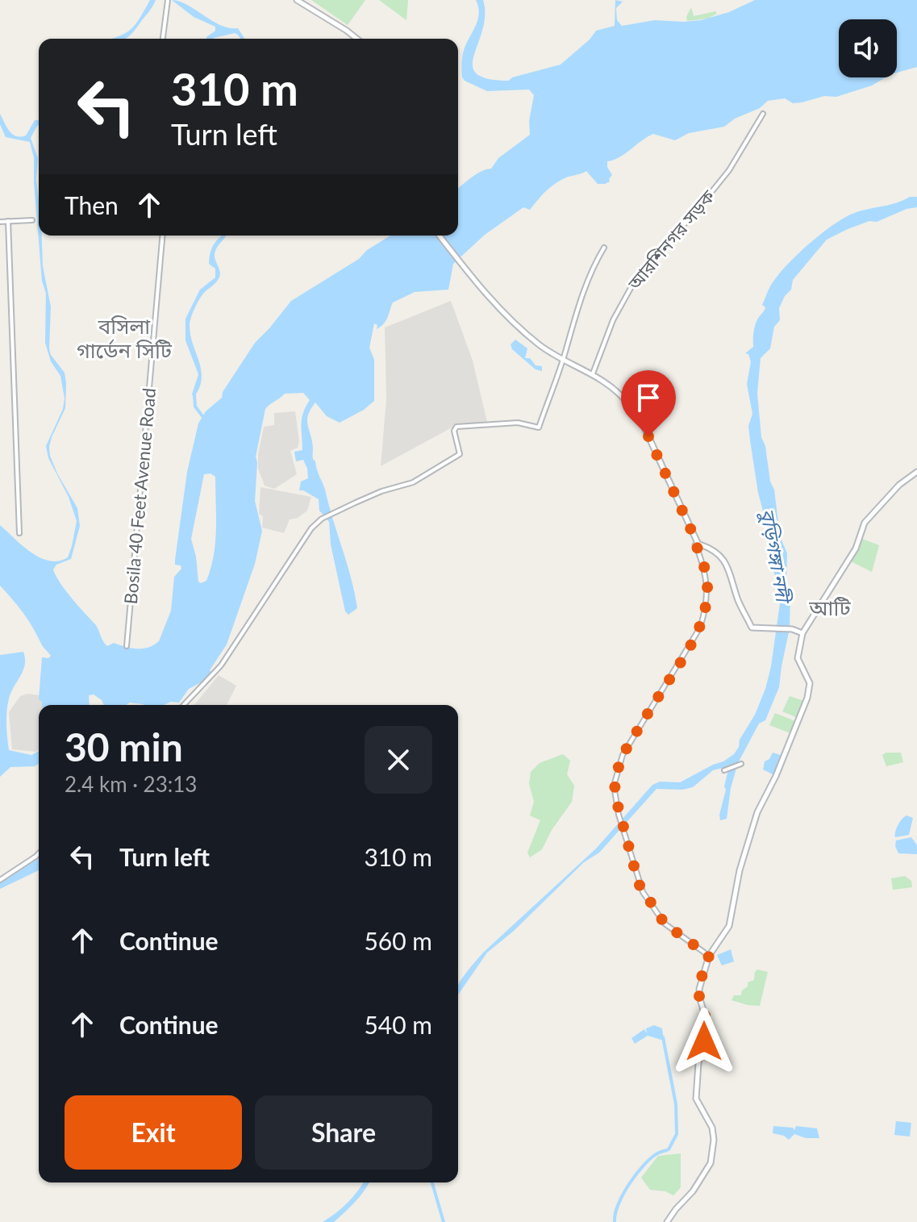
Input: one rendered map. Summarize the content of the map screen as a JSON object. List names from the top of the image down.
{
  "streets": {
    "street": ["আরশিনগর সড়ক", "Bosila 40 Feet Avenue Road"]
  },
  "districts": ["বসিলা গার্ডেন সিটি", "আটি"],
  "water": ["বুড়িগঙ্গা নদী"],
  "page": {
    "turn": ["310 m", "Turn left"],
    "then": "Then",
    "heading": ["30 min", "2.4 km · 23:13"],
    "list": [
      {
        "name": "Turn left",
        "value": "310 m"
      },
      {
        "name": "Continue",
        "value": "560 m"
      },
      {
        "name": "Continue",
        "value": "540 m"
      }
    ],
    "buttons": ["Exit", "Share"]
  }
}
